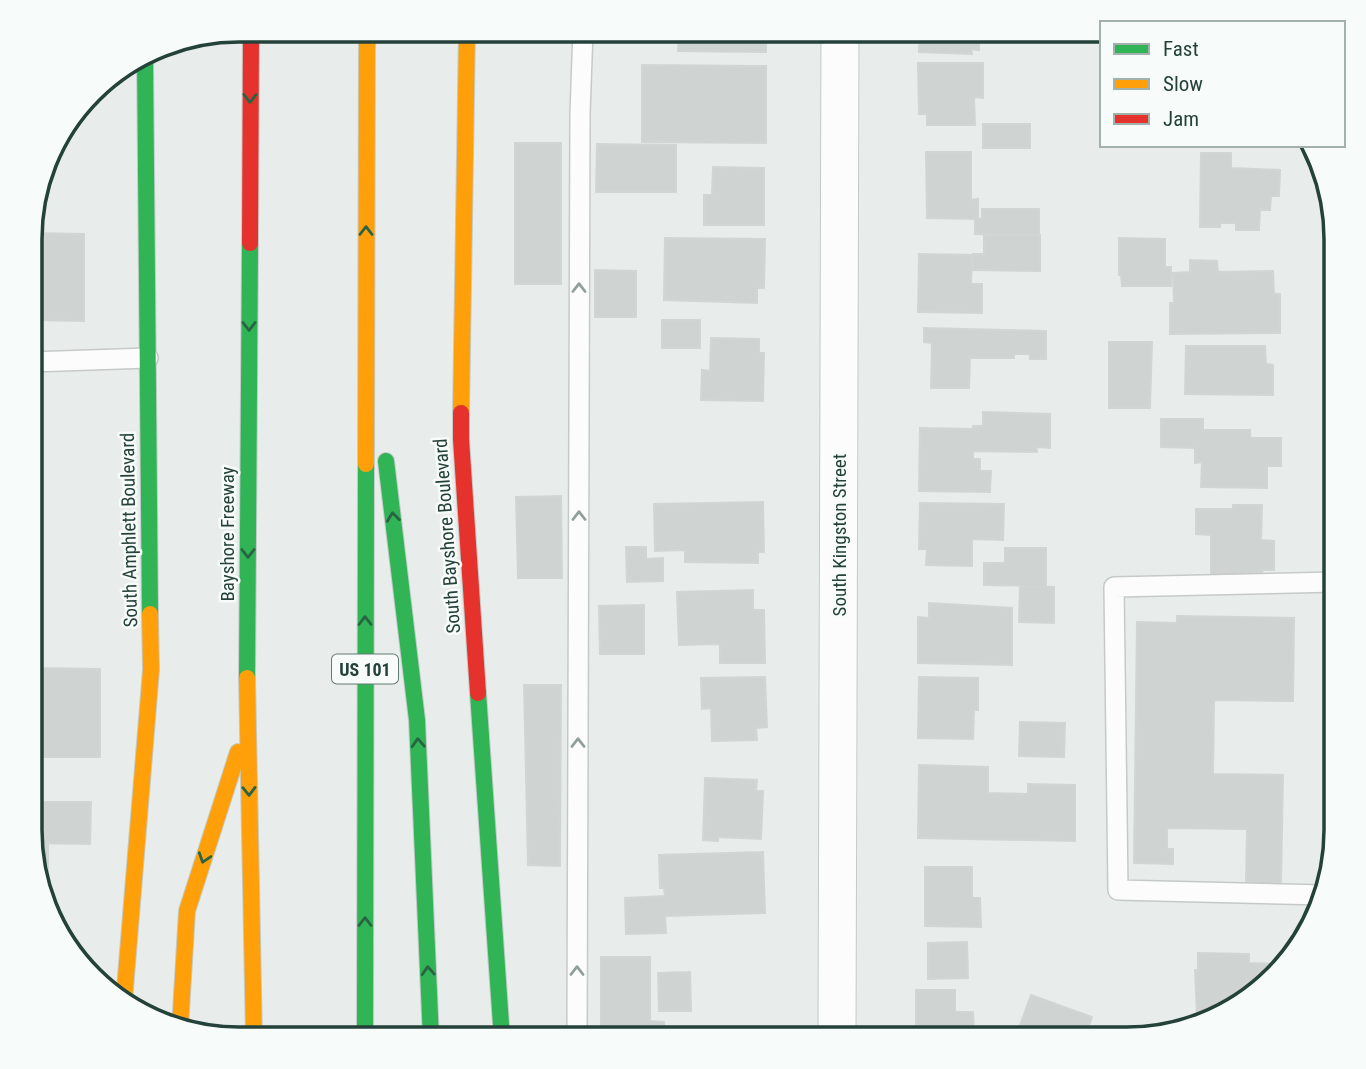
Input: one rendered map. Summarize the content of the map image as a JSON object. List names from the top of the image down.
{
  "streets": {
    "main road": [
      "South Amphlett Boulevard",
      "Bayshore Freeway",
      "South Bayshore Boulevard",
      "US 101"
    ],
    "street": ["South Kingston Street"]
  },
  "legend": ["Fast", "Slow", "Jam"]
}
